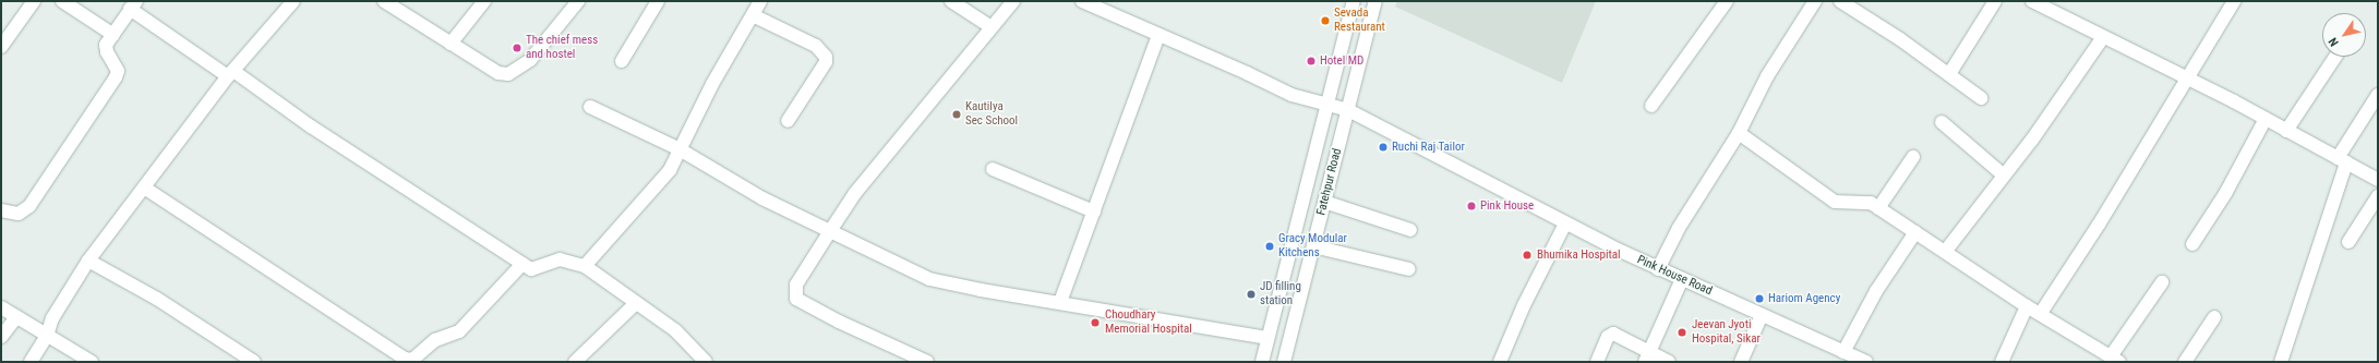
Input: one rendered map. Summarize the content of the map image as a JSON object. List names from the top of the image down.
{
  "streets": {
    "street": ["Fatehpur Road", "Pink House Road"]
  },
  "crossings": [
    ["Fatehpur Road", "Pink House Road"]
  ],
  "places": [
    "Sevada Restaurant",
    "The chief mess and hostel",
    "Hotel MD",
    "Kautilya Sec School",
    "Ruchi Raj Tailor",
    "Pink House",
    "Gracy Modular Kitchens",
    "Bhumika Hospital",
    "JD filling station",
    "Hariom Agency",
    "Choudhary Memorial Hospital",
    "Jeevan Jyoti Hospital, Sikar"
  ],
  "north": "bottom left"
}
